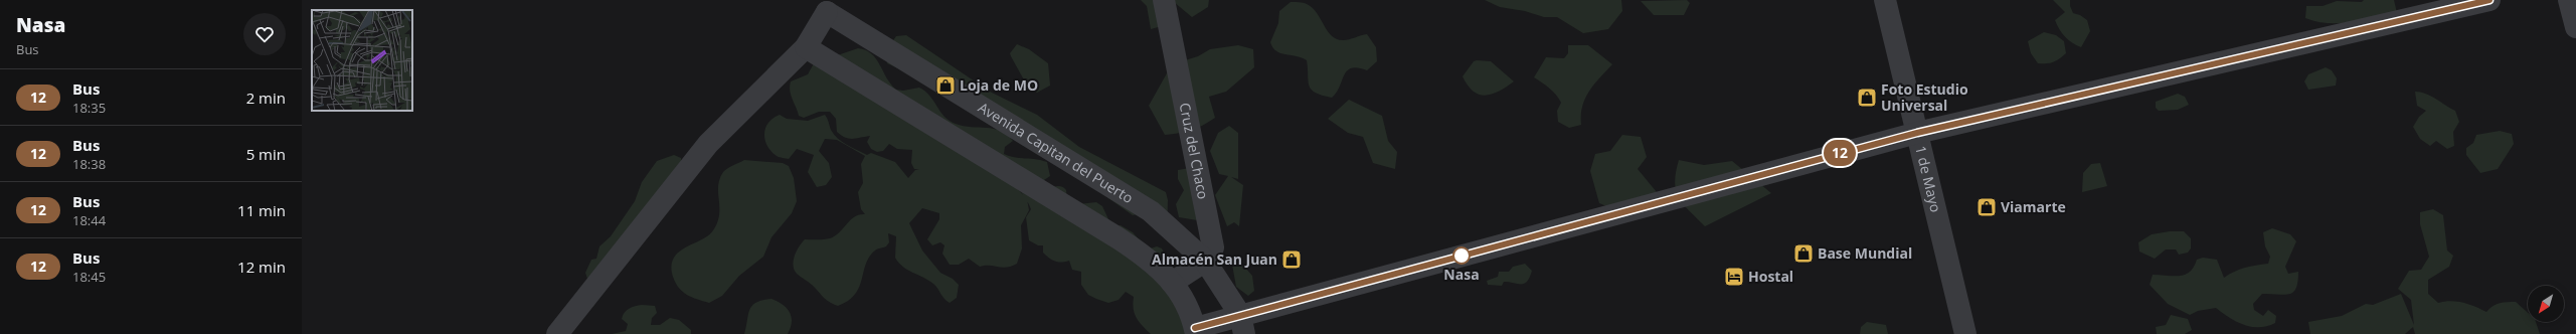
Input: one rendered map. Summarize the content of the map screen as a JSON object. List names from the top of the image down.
{
  "streets": {
    "street": ["Cruz del Chaco", "Avenida Capitan del Puerto", "1 de Mayo"]
  },
  "crossings": [
    ["Cruz del Chaco", "Avenida Capitan del Puerto"]
  ],
  "places": {
    "shop": [
      "Loja de MO",
      "Foto Estudio Universal",
      "Viamarte",
      "Base Mundial",
      "Almacén San Juan"
    ],
    "other": ["Nasa"],
    "hotel": ["Hostal"]
  },
  "lines": ["bus line 12"],
  "north": "bottom left",
  "page": {
    "heading": ["Nasa", "Bus"],
    "on_map": "12",
    "list": [
      {
        "mark": "12",
        "name": "Bus",
        "note": "18:35",
        "value": "2 min"
      },
      {
        "mark": "12",
        "name": "Bus",
        "note": "18:38",
        "value": "5 min"
      },
      {
        "mark": "12",
        "name": "Bus",
        "note": "18:44",
        "value": "11 min"
      },
      {
        "mark": "12",
        "name": "Bus",
        "note": "18:45",
        "value": "12 min"
      }
    ]
  }
}
